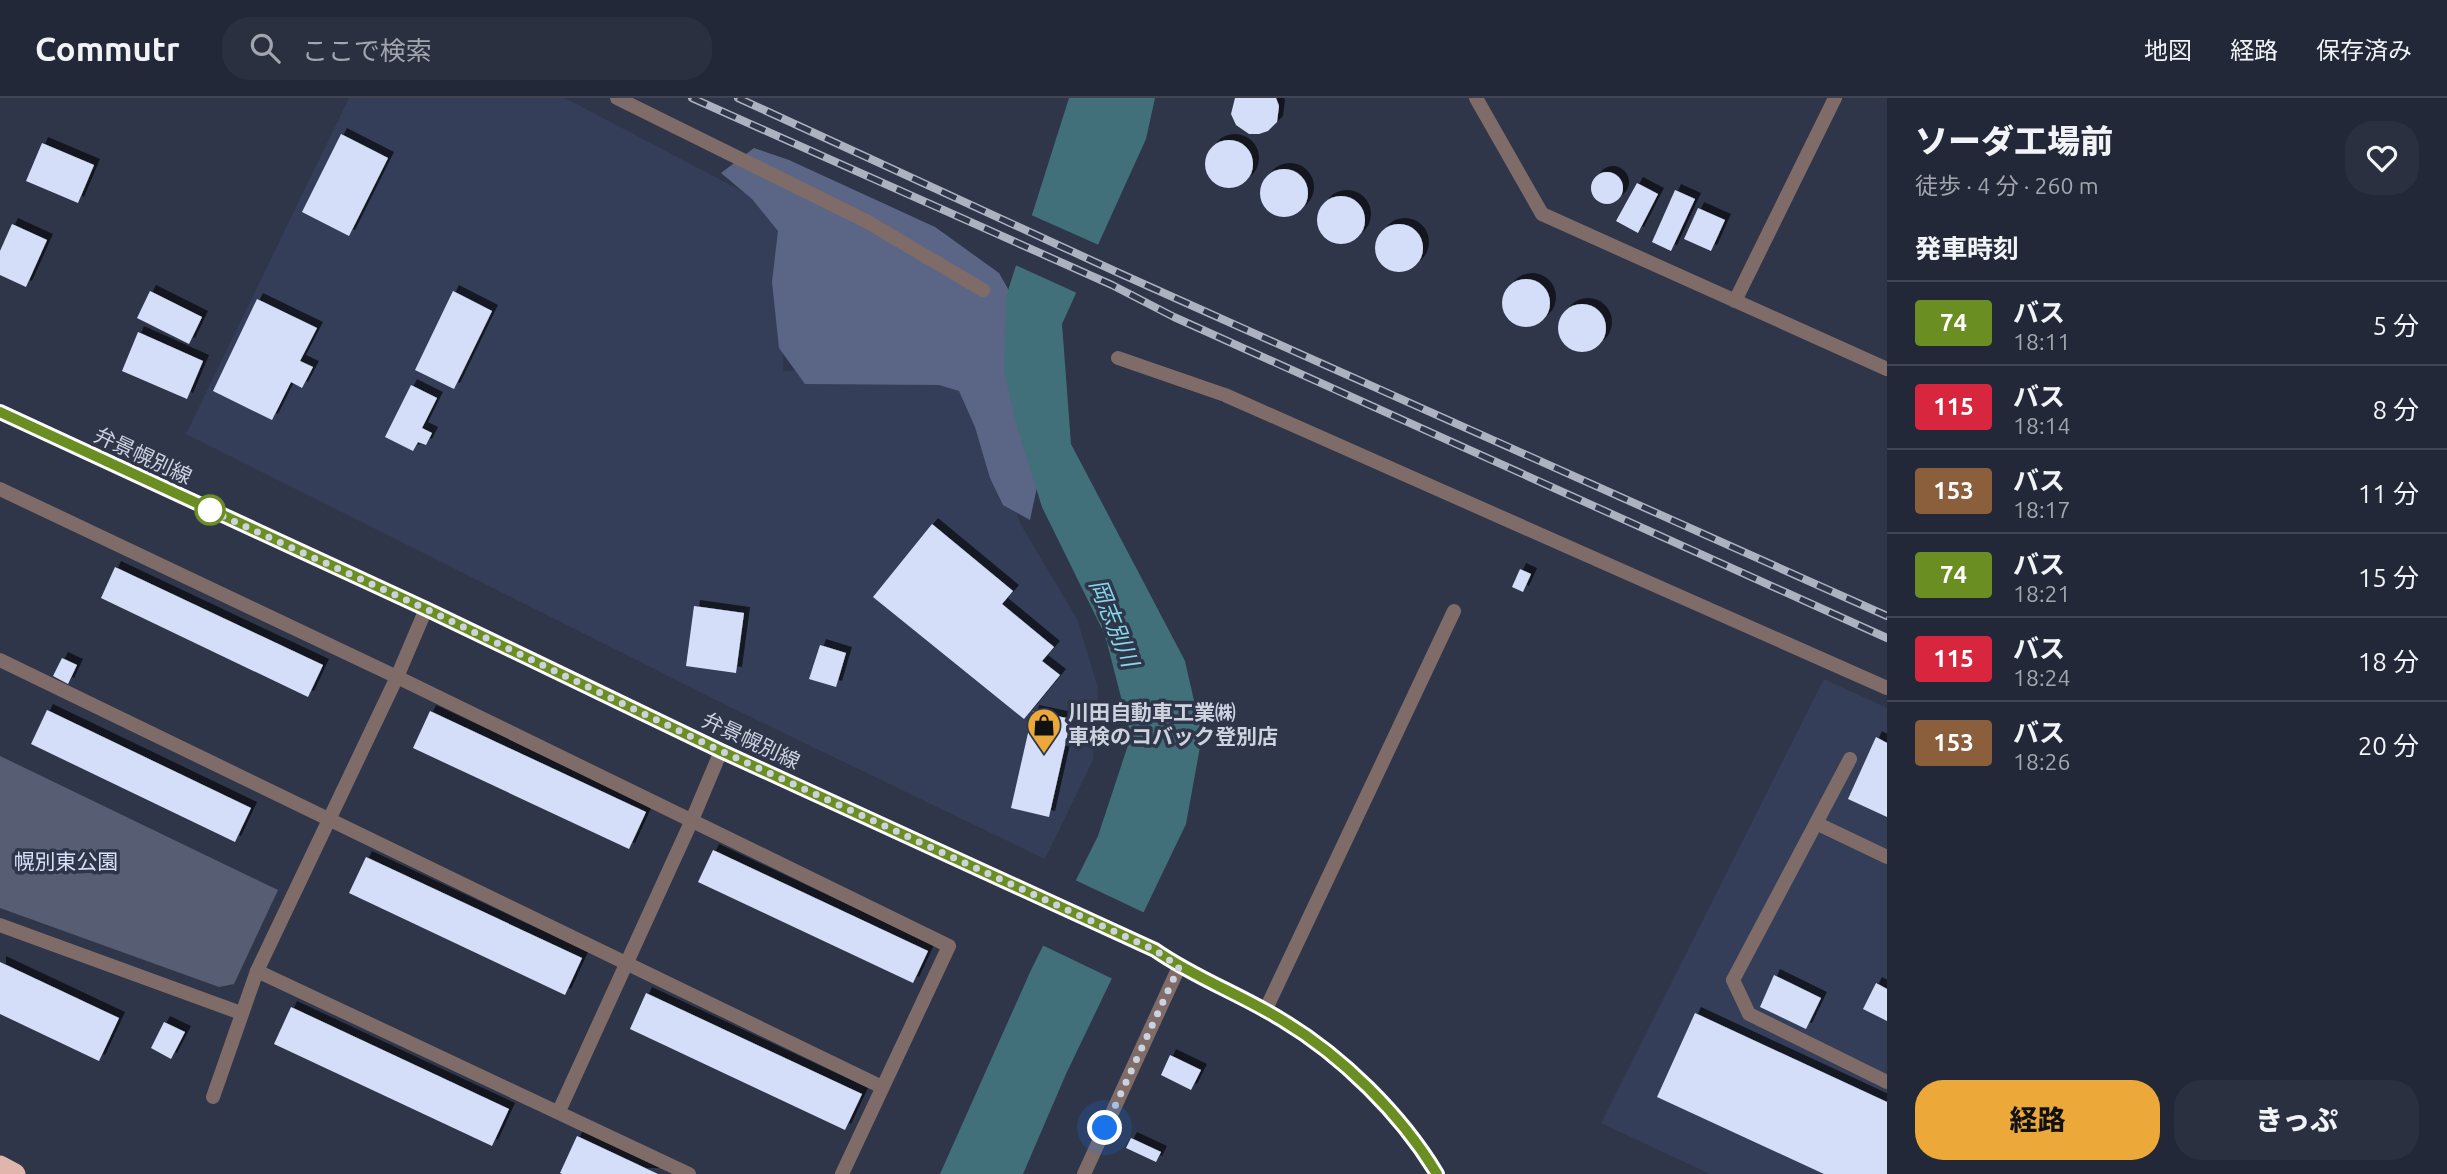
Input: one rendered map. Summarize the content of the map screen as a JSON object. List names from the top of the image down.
{
  "streets": {
    "main road": ["弁景幌別線"]
  },
  "water": ["岡志別川"],
  "parks": ["幌別東公園"],
  "places": {
    "shop": ["川田自動車工業㈱ 車検のコバック登別店"]
  },
  "lines": ["bus line 74"],
  "page": {
    "header": "Commutr",
    "search": "ここで検索",
    "nav": ["地図", "経路", "保存済み"],
    "heading": [
      ["ソーダ工場前", "徒歩 · 4 分 · 260 m"],
      "発車時刻"
    ],
    "list": [
      {
        "mark": "74",
        "name": "バス",
        "note": "18:11",
        "value": "5 分"
      },
      {
        "mark": "115",
        "name": "バス",
        "note": "18:14",
        "value": "8 分"
      },
      {
        "mark": "153",
        "name": "バス",
        "note": "18:17",
        "value": "11 分"
      },
      {
        "mark": "74",
        "name": "バス",
        "note": "18:21",
        "value": "15 分"
      },
      {
        "mark": "115",
        "name": "バス",
        "note": "18:24",
        "value": "18 分"
      },
      {
        "mark": "153",
        "name": "バス",
        "note": "18:26",
        "value": "20 分"
      }
    ],
    "buttons": ["経路", "きっぷ"]
  }
}
